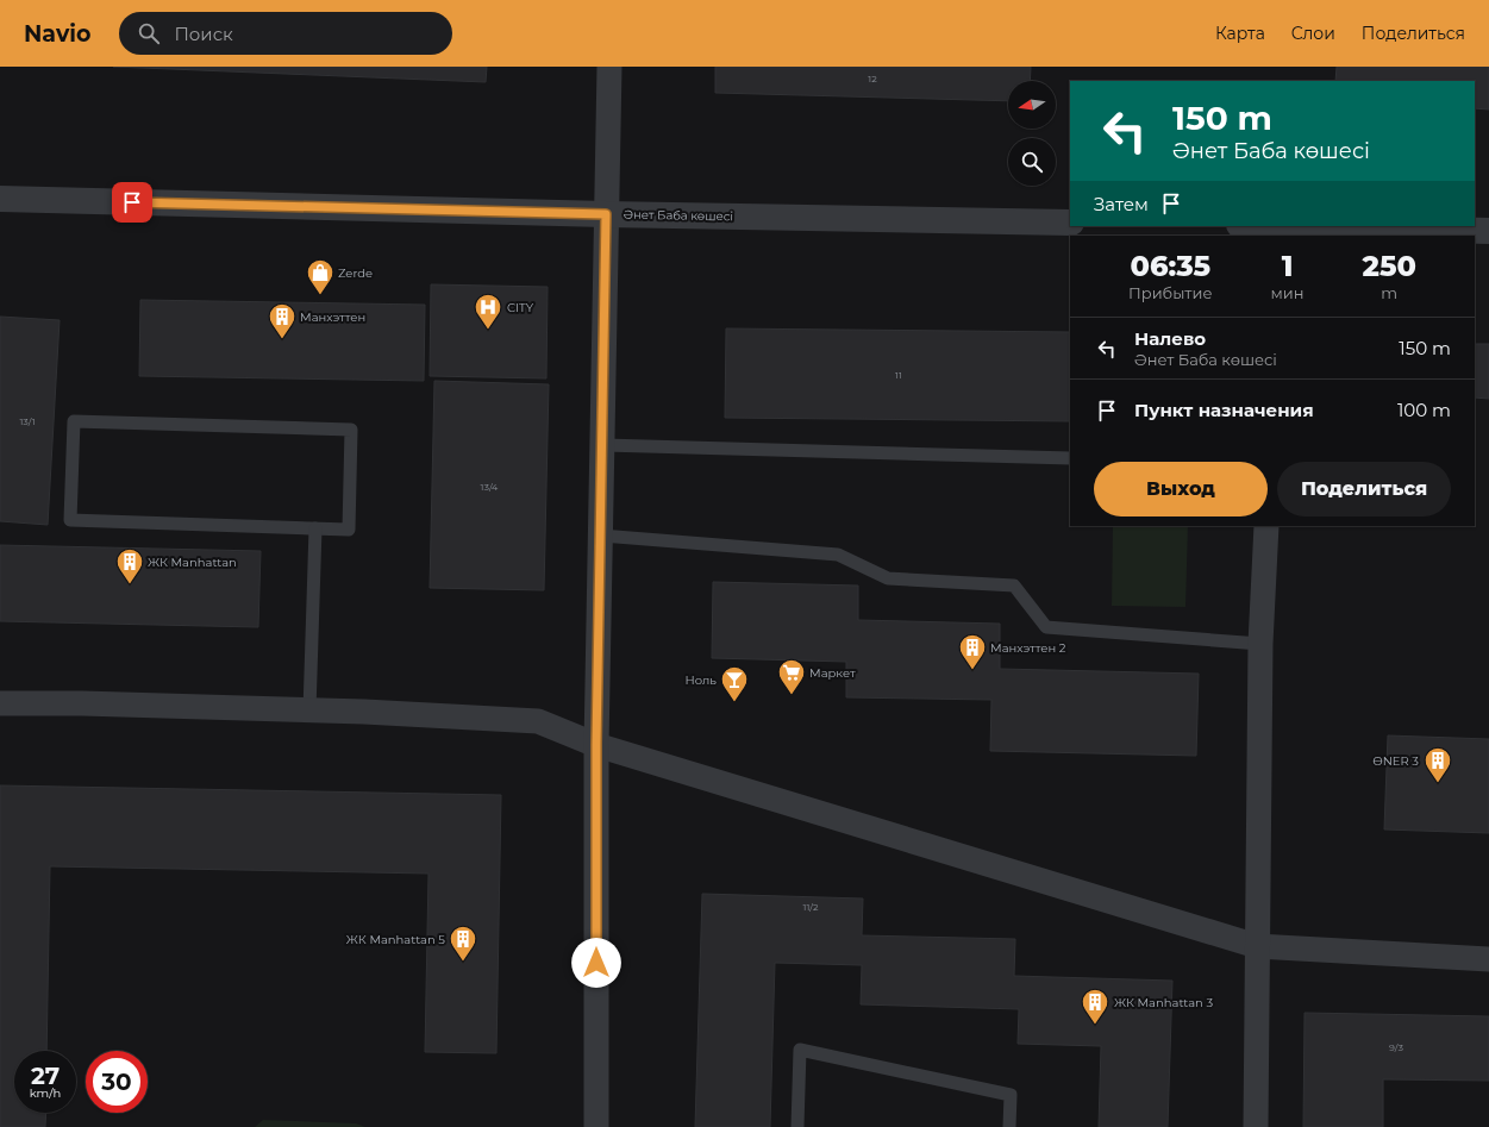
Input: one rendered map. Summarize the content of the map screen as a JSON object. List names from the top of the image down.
{
  "streets": {
    "street": ["Әнет Баба көшесі"]
  },
  "places": {
    "shop": ["Zerde"],
    "hospital": ["CITY"],
    "building": [
      "Манхэттен",
      "ЖК Manhattan",
      "Манхэттен 2",
      "ӨNER 3",
      "ЖК Manhattan 5",
      "ЖК Manhattan 3"
    ],
    "supermarket": ["Маркет"],
    "bar": ["Ноль"]
  },
  "house_numbers": [
    "12",
    "11",
    "13/1",
    "13/4",
    "11/2",
    "9/3"
  ],
  "north": "left",
  "page": {
    "header": "Navio",
    "search": "Поиск",
    "nav": ["Карта", "Слои", "Поделиться"],
    "turn": ["150 m", "Әнет Баба көшесі"],
    "then": "Затем",
    "eta": [
      "06:35",
      "Прибытие",
      "1",
      "мин",
      "250",
      "m"
    ],
    "list": [
      {
        "name": "Налево",
        "note": "Әнет Баба көшесі",
        "value": "150 m"
      },
      {
        "name": "Пункт назначения",
        "value": "100 m"
      }
    ],
    "buttons": ["Выход", "Поделиться"],
    "speed": "27 km/h",
    "limit": "30"
  }
}
